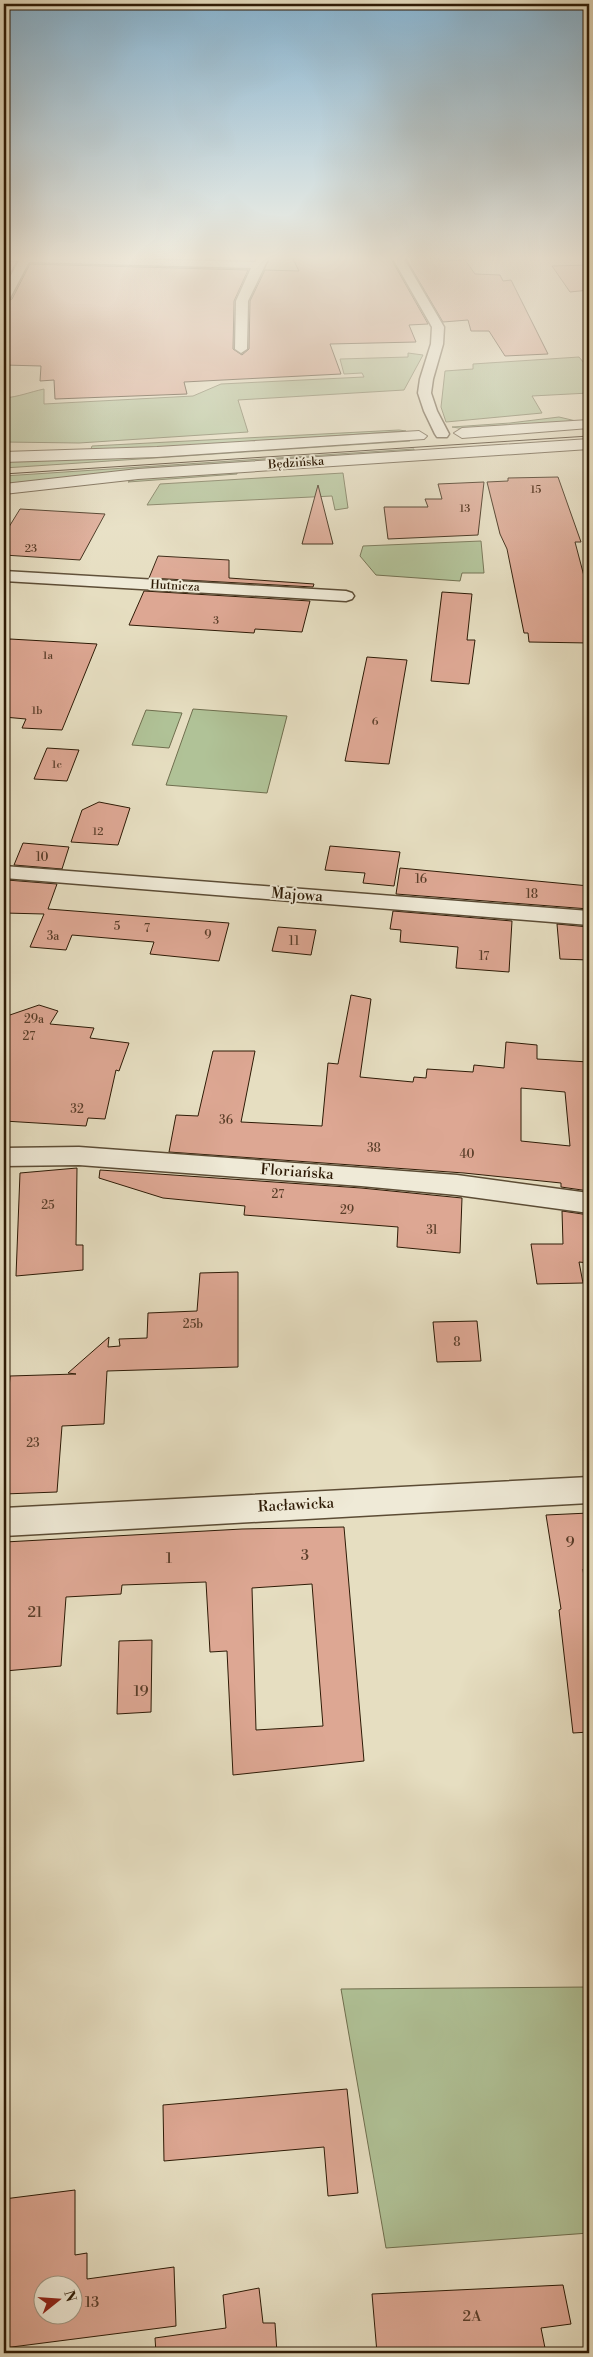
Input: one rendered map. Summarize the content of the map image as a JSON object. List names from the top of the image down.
{
  "streets": {
    "street": [
      "Będzińska",
      "Hutnicza",
      "Majowa",
      "Floriańska",
      "Racławicka"
    ]
  },
  "house_numbers": [
    "15",
    "13",
    "23",
    "3",
    "1a",
    "1b",
    "6",
    "1c",
    "12",
    "10",
    "16",
    "18",
    "5",
    "7",
    "9",
    "3a",
    "11",
    "17",
    "29a",
    "27",
    "32",
    "36",
    "38",
    "40",
    "27",
    "25",
    "29",
    "31",
    "25b",
    "8",
    "23",
    "9",
    "3",
    "1",
    "21",
    "19",
    "13",
    "2A"
  ],
  "north": "right"
}
